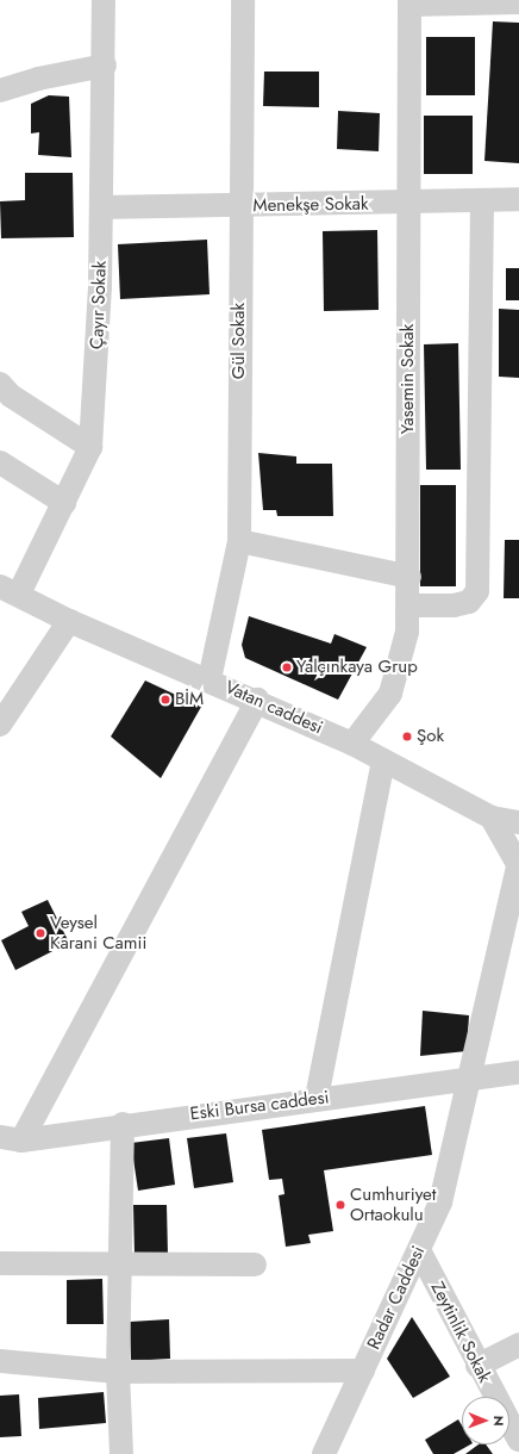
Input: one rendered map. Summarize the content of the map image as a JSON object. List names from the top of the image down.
{
  "streets": {
    "street": [
      "Menekşe Sokak",
      "Çayır Sokak",
      "Gül Sokak",
      "Yasemin Sokak",
      "Vatan caddesi",
      "Eski Bursa caddesi",
      "Radar Caddesi",
      "Zeytinlik Sokak"
    ]
  },
  "crossings": [
    ["Menekşe Sokak", "Çayır Sokak"],
    ["Menekşe Sokak", "Gül Sokak"],
    ["Menekşe Sokak", "Yasemin Sokak"],
    ["Çayır Sokak", "Vatan caddesi"],
    ["Gül Sokak", "Vatan caddesi"],
    ["Yasemin Sokak", "Vatan caddesi"],
    ["Eski Bursa caddesi", "Radar Caddesi"],
    ["Radar Caddesi", "Zeytinlik Sokak"]
  ],
  "places": [
    "Yalçınkaya Grup",
    "BİM",
    "Şok",
    "Veysel Karani Camii",
    "Cumhuriyet Ortaokulu"
  ],
  "north": "right"
}
